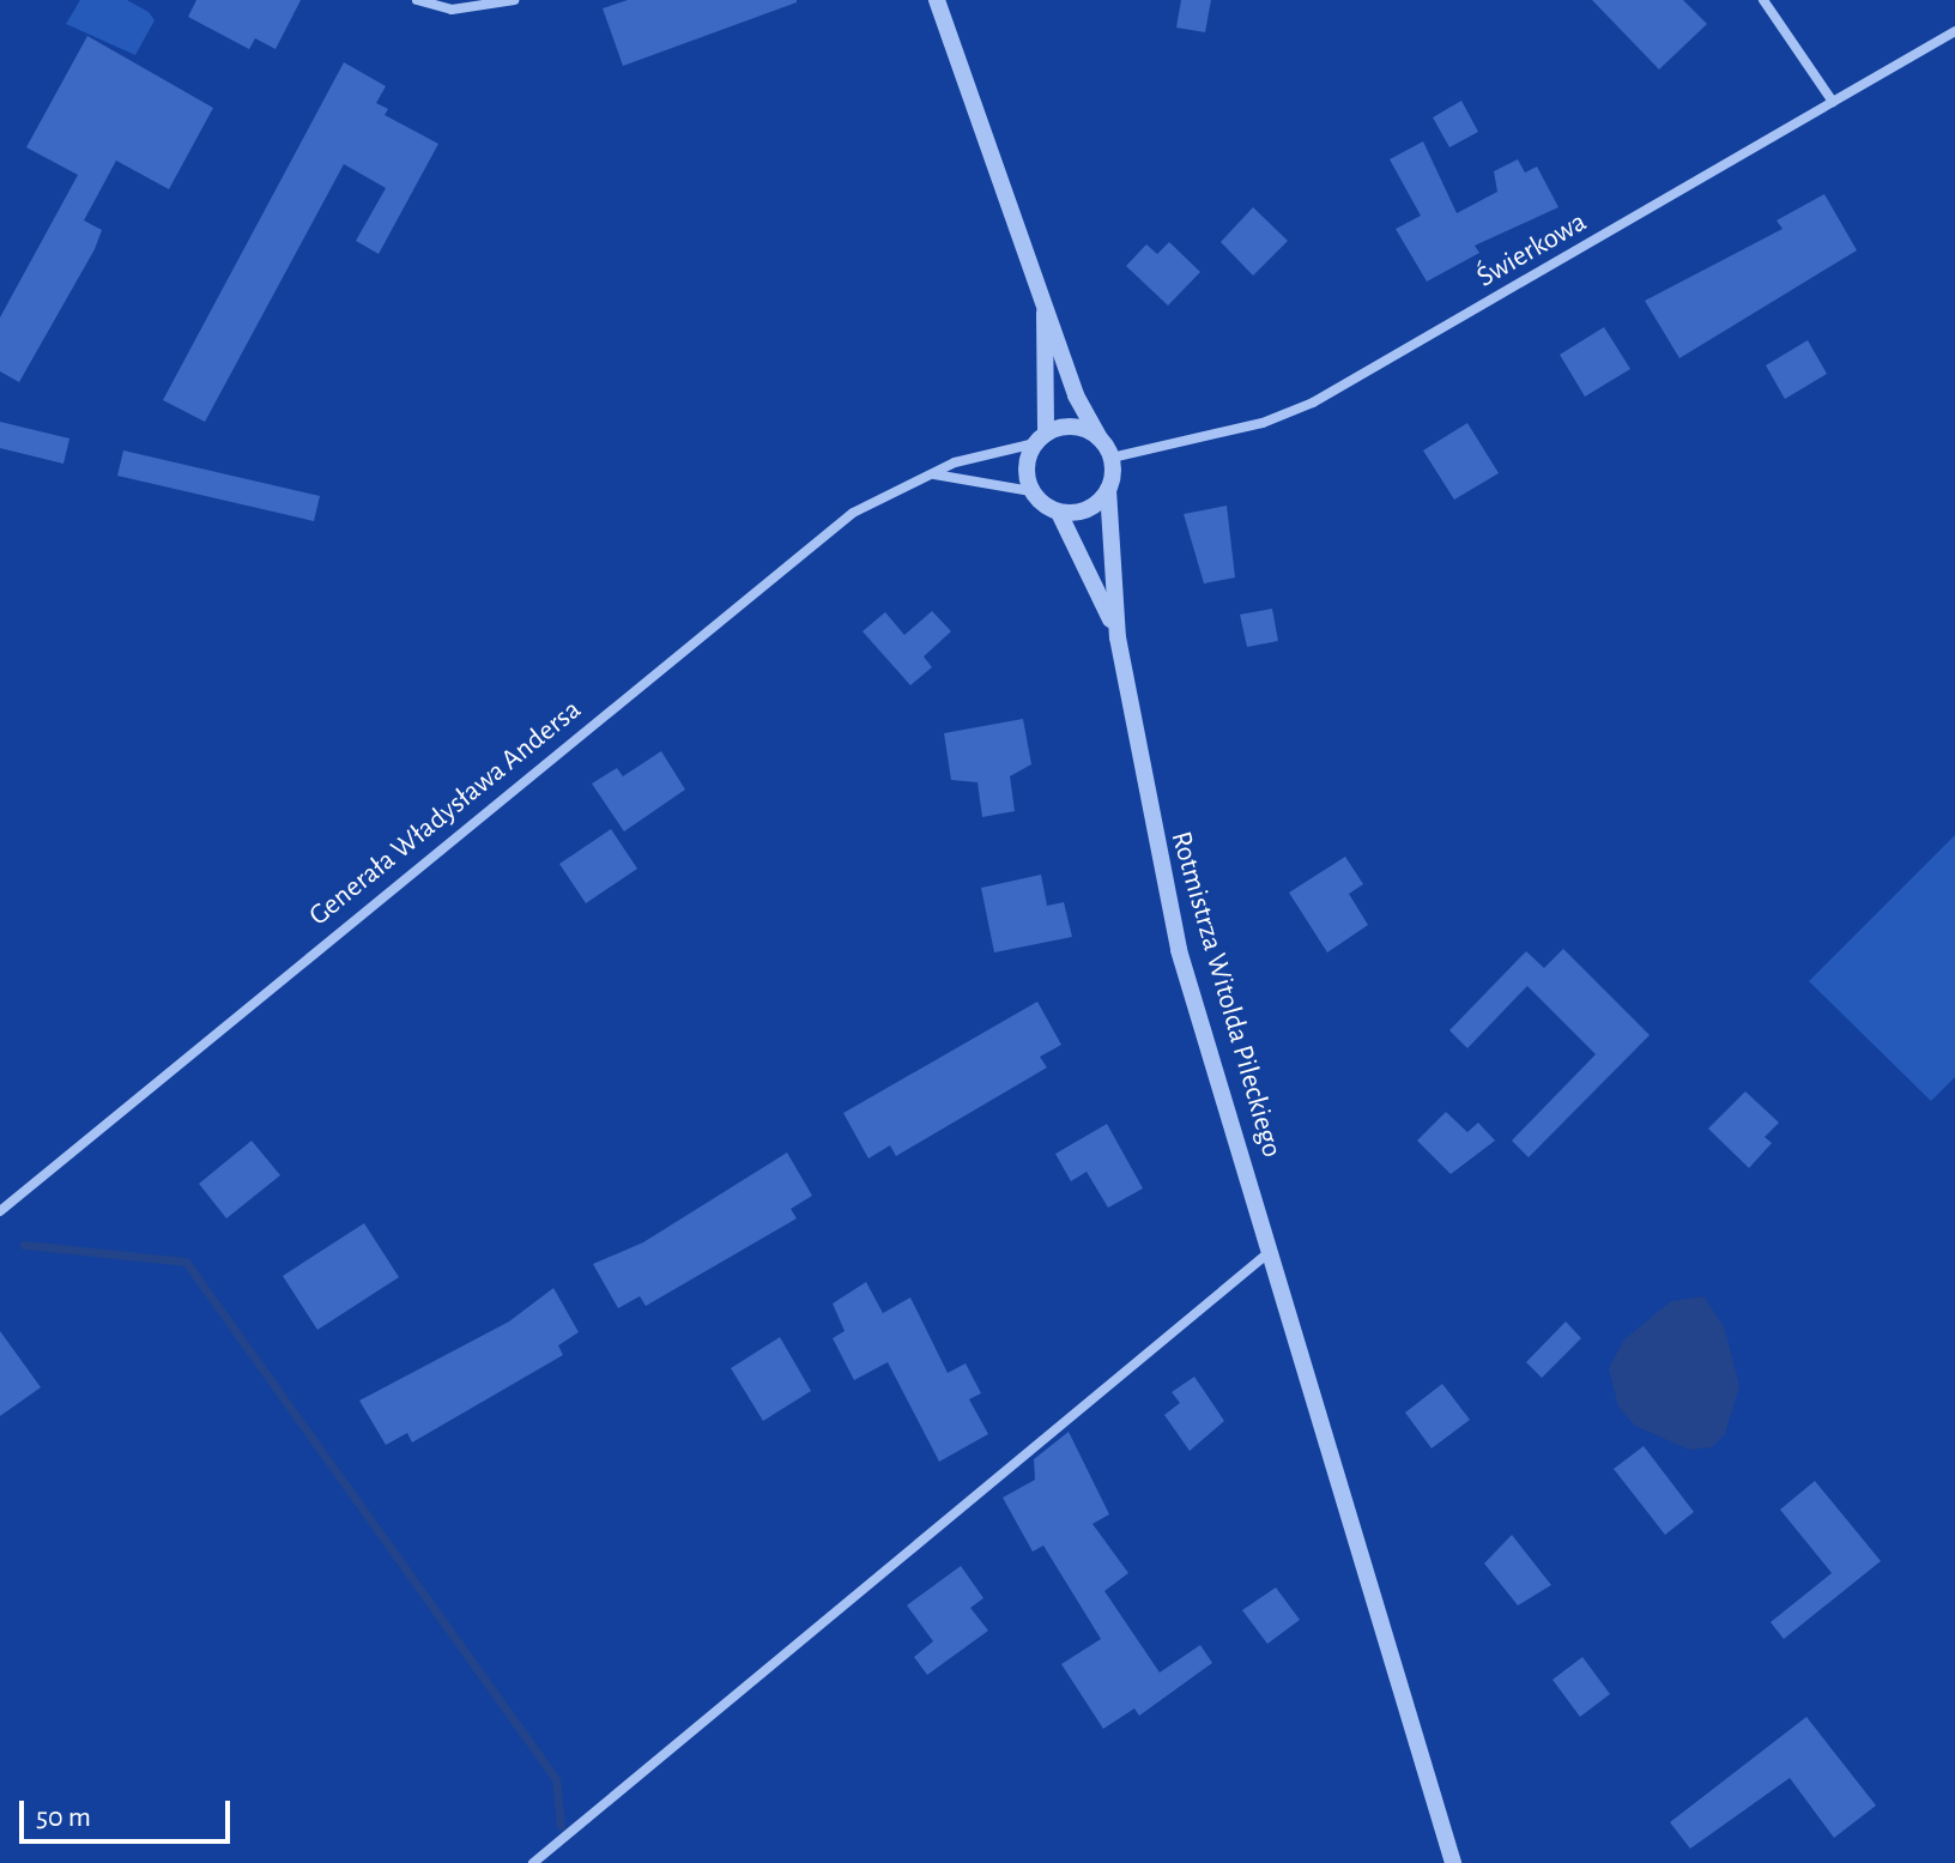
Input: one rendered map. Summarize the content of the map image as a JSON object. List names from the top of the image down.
{
  "streets": {
    "street": ["Świerkowa", "Generała Władysława Andersa", "Rotmistrza Witolda Pileckiego"]
  },
  "crossings": [
    ["Świerkowa", "Generała Władysława Andersa"],
    ["Świerkowa", "Rotmistrza Witolda Pileckiego"],
    ["Generała Władysława Andersa", "Rotmistrza Witolda Pileckiego"]
  ],
  "scale_bar": "50 m"
}
